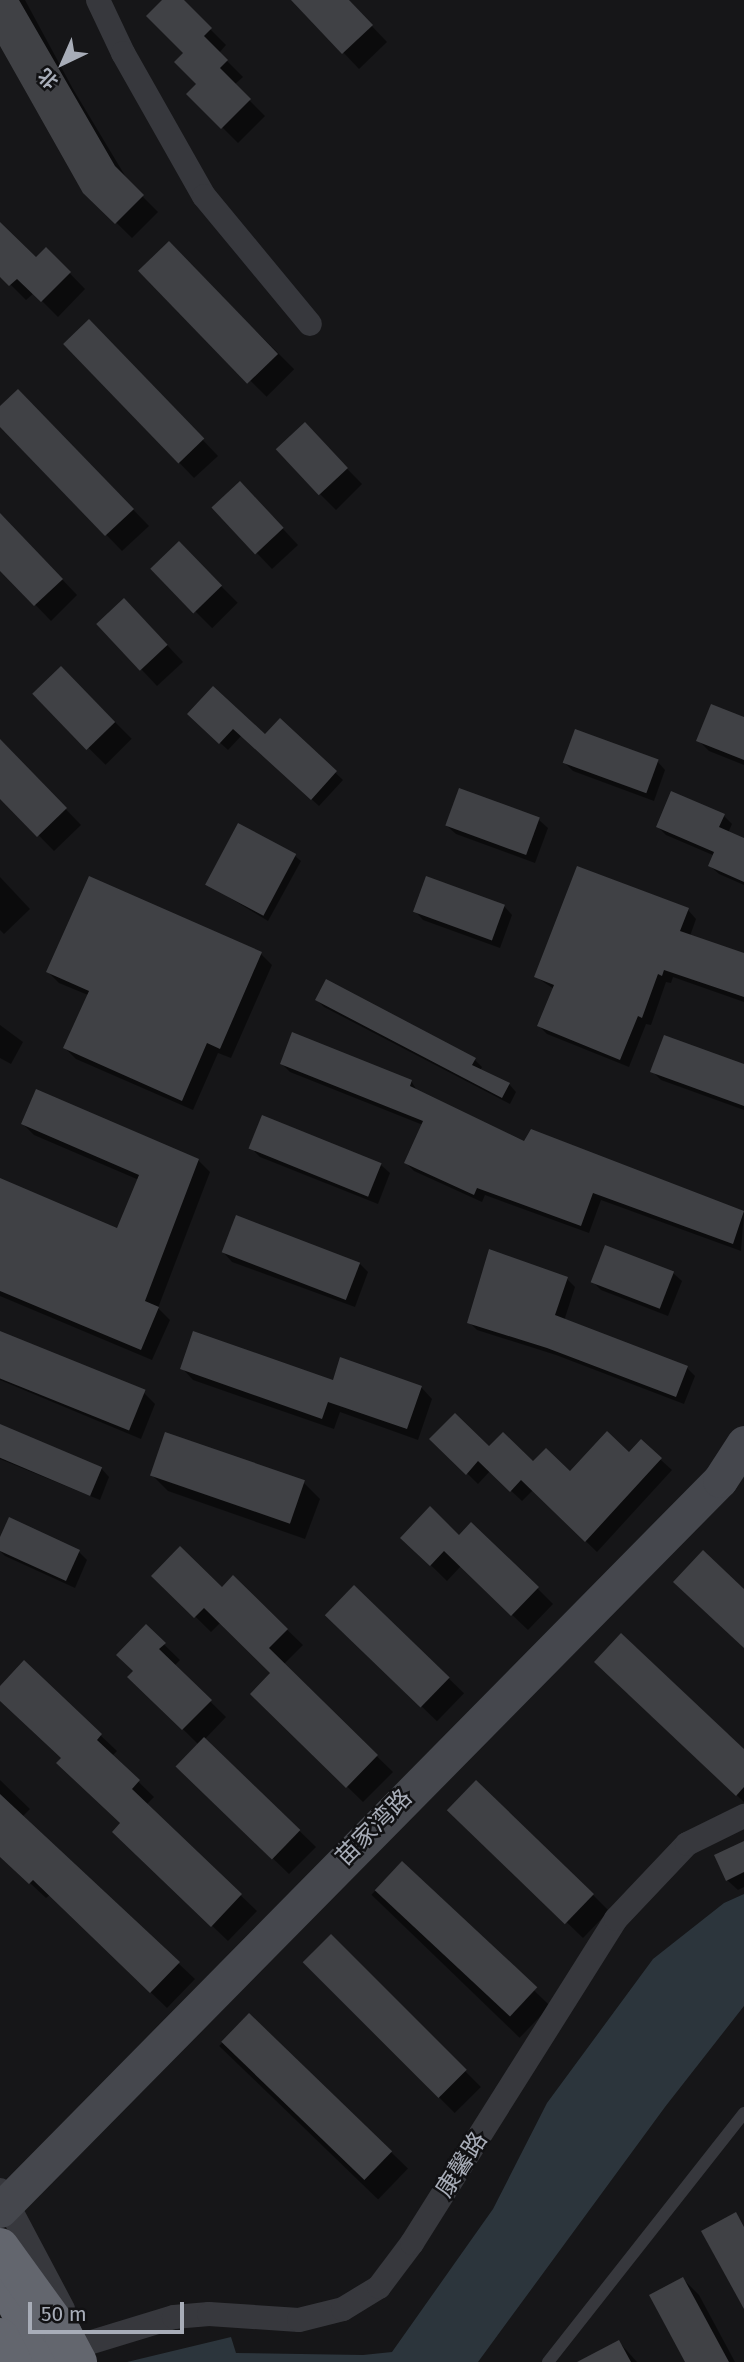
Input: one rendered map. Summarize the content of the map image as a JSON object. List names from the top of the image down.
{
  "streets": {
    "street": ["苗家湾路", "康馨路"]
  },
  "scale_bar": "50 m",
  "north": "bottom left"
}
